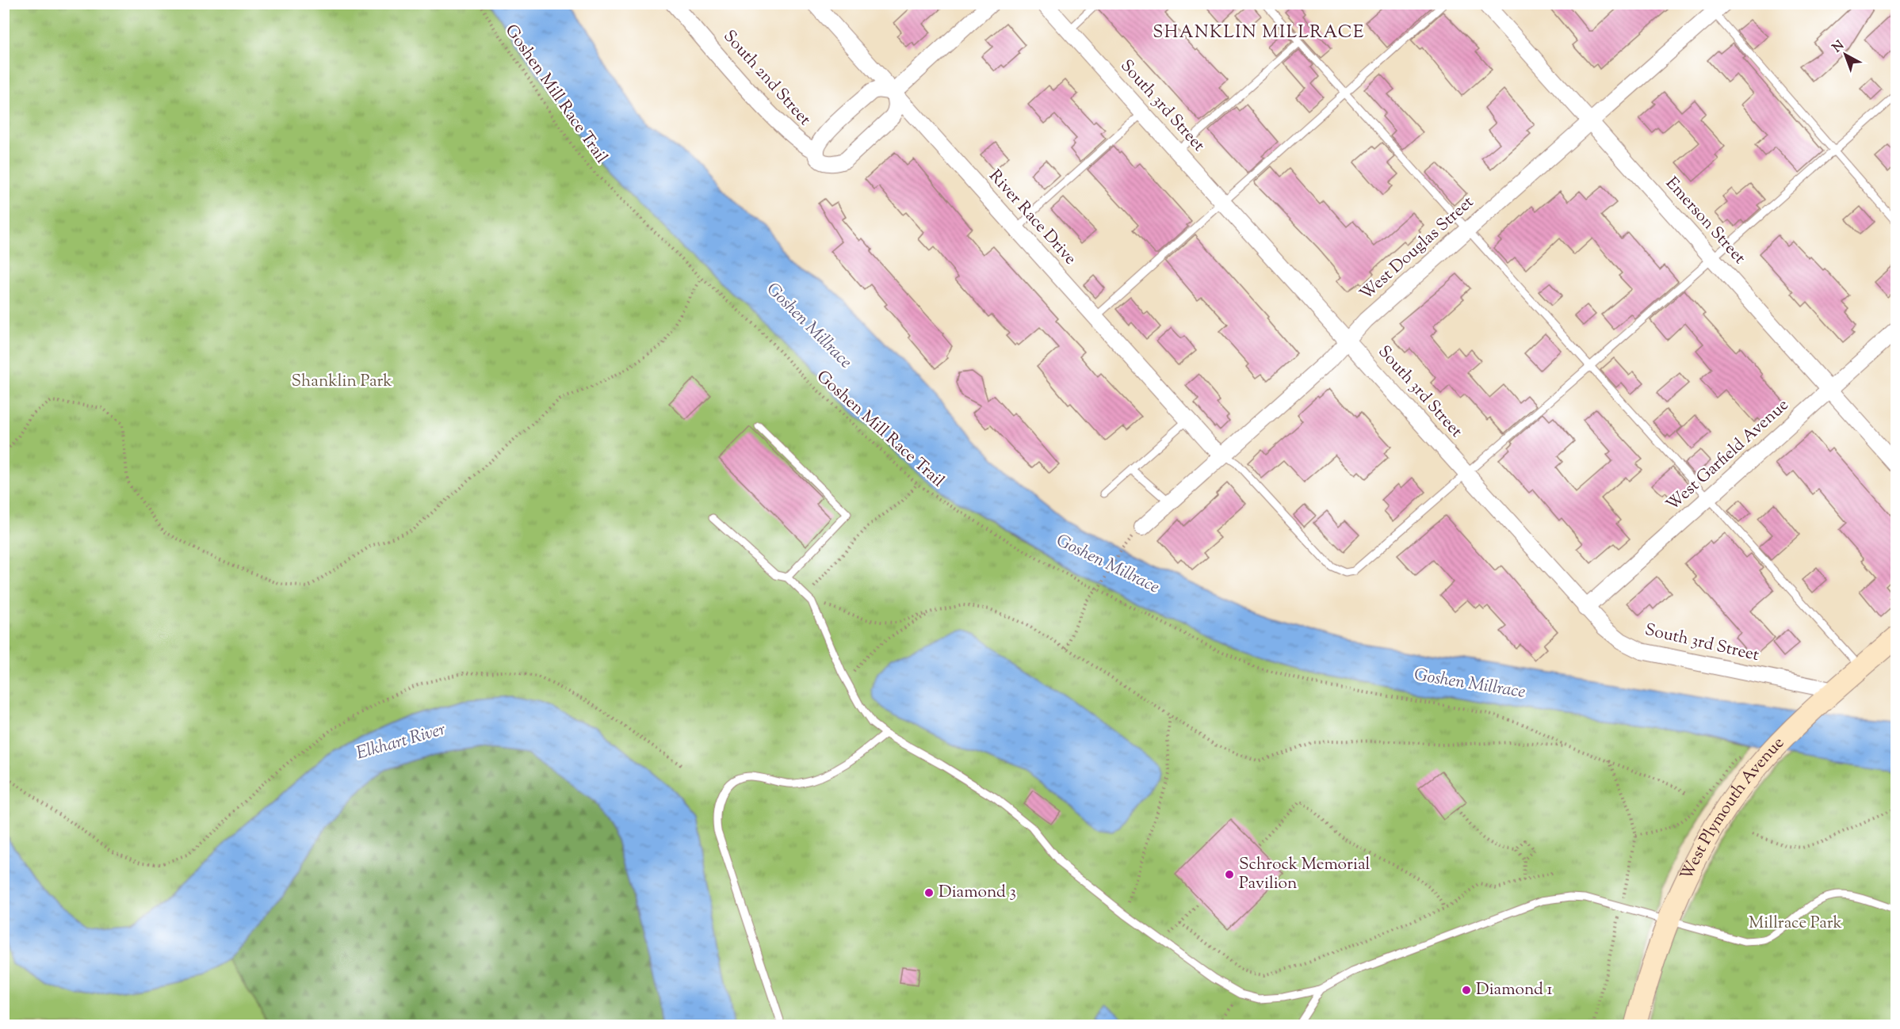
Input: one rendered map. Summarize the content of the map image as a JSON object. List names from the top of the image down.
{
  "streets": {
    "main road": ["West Plymouth Avenue"],
    "street": [
      "South 2nd Street",
      "South 3rd Street",
      "River Race Drive",
      "Emerson Street",
      "West Douglas Street",
      "West Garfield Avenue"
    ],
    "path": ["Goshen Mill Race Trail"]
  },
  "crossings": [
    ["South 2nd Street", "River Race Drive"],
    ["South 3rd Street", "West Douglas Street"],
    ["South 3rd Street", "West Garfield Avenue"],
    ["South 3rd Street", "West Plymouth Avenue"],
    ["River Race Drive", "West Douglas Street"],
    ["Emerson Street", "West Douglas Street"],
    ["Emerson Street", "West Garfield Avenue"]
  ],
  "districts": ["SHANKLIN MILLRACE"],
  "water": ["Goshen Millrace", "Elkhart River"],
  "parks": ["Shanklin Park", "Millrace Park"],
  "places": ["Schrock Memorial Pavilion", "Diamond 3", "Diamond 1"],
  "north": "top left"
}
